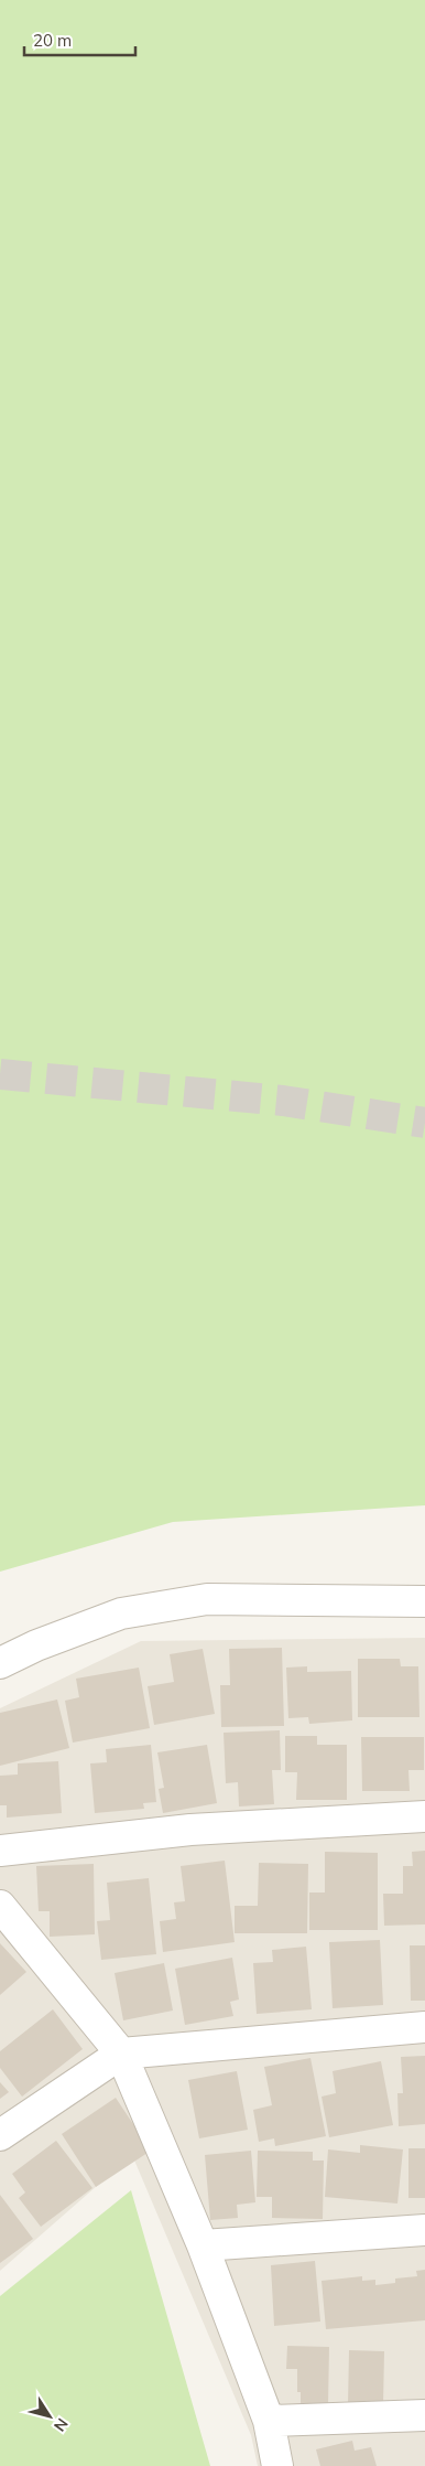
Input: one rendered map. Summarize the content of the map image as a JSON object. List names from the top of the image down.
{
  "scale_bar": "20 m",
  "north": "bottom right"
}
